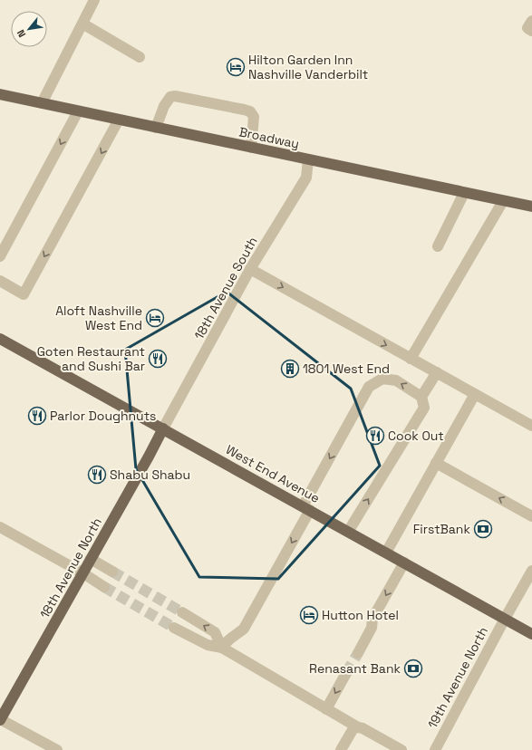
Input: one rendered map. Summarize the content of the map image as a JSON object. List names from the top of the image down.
{
  "streets": {
    "main road": ["Broadway", "West End Avenue", "18th Avenue North"],
    "street": ["18th Avenue South", "19th Avenue North"]
  },
  "crossings": [
    ["Broadway", "18th Avenue South"],
    ["18th Avenue South", "West End Avenue"],
    ["18th Avenue South", "18th Avenue North"],
    ["West End Avenue", "18th Avenue North"],
    ["West End Avenue", "19th Avenue North"]
  ],
  "places": {
    "hotel": ["Hilton Garden Inn Nashville Vanderbilt", "Aloft Nashville West End", "Hutton Hotel"],
    "restaurant": [
      "Goten Restaurant and Sushi Bar",
      "Parlor Doughnuts",
      "Cook Out",
      "Shabu Shabu"
    ],
    "building": ["1801 West End"],
    "bank": ["FirstBank", "Renasant Bank"]
  },
  "north": "bottom left"
}
